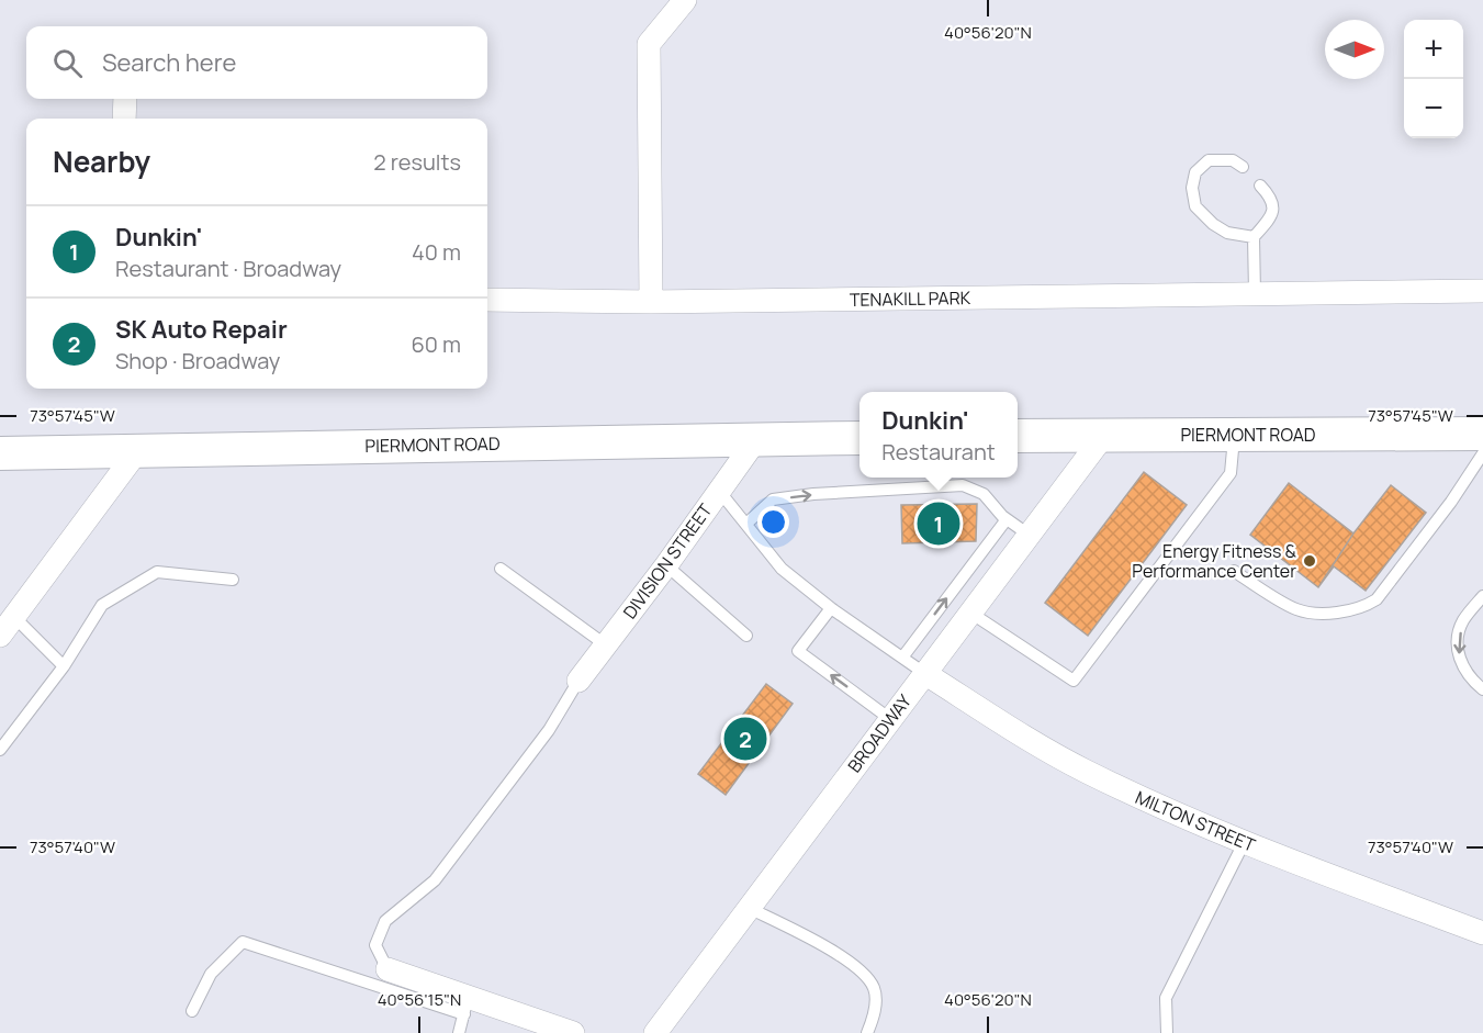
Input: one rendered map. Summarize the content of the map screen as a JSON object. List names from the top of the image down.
{
  "streets": {
    "street": [
      "TENAKILL PARK",
      "PIERMONT ROAD",
      "DIVISION STREET",
      "BROADWAY",
      "MILTON STREET"
    ]
  },
  "crossings": [
    ["PIERMONT ROAD", "DIVISION STREET"],
    ["PIERMONT ROAD", "BROADWAY"],
    ["BROADWAY", "MILTON STREET"]
  ],
  "places": ["Energy Fitness & Performance Center"],
  "north": "right",
  "page": {
    "map_buttons": ["+", "−"],
    "search": "Search here",
    "heading": ["Nearby", "2 results"],
    "list": [
      {
        "mark": "1",
        "name": "Dunkin'",
        "note": "Restaurant · Broadway",
        "value": "40 m"
      },
      {
        "mark": "2",
        "name": "SK Auto Repair",
        "note": "Shop · Broadway",
        "value": "60 m"
      }
    ],
    "popup": ["Dunkin'", "Restaurant"],
    "pins": ["1", "2"]
  },
  "coordinates": [
    "40°56'20\"N",
    "73°57'45\"W",
    "73°57'40\"W",
    "40°56'15\"N"
  ]
}
